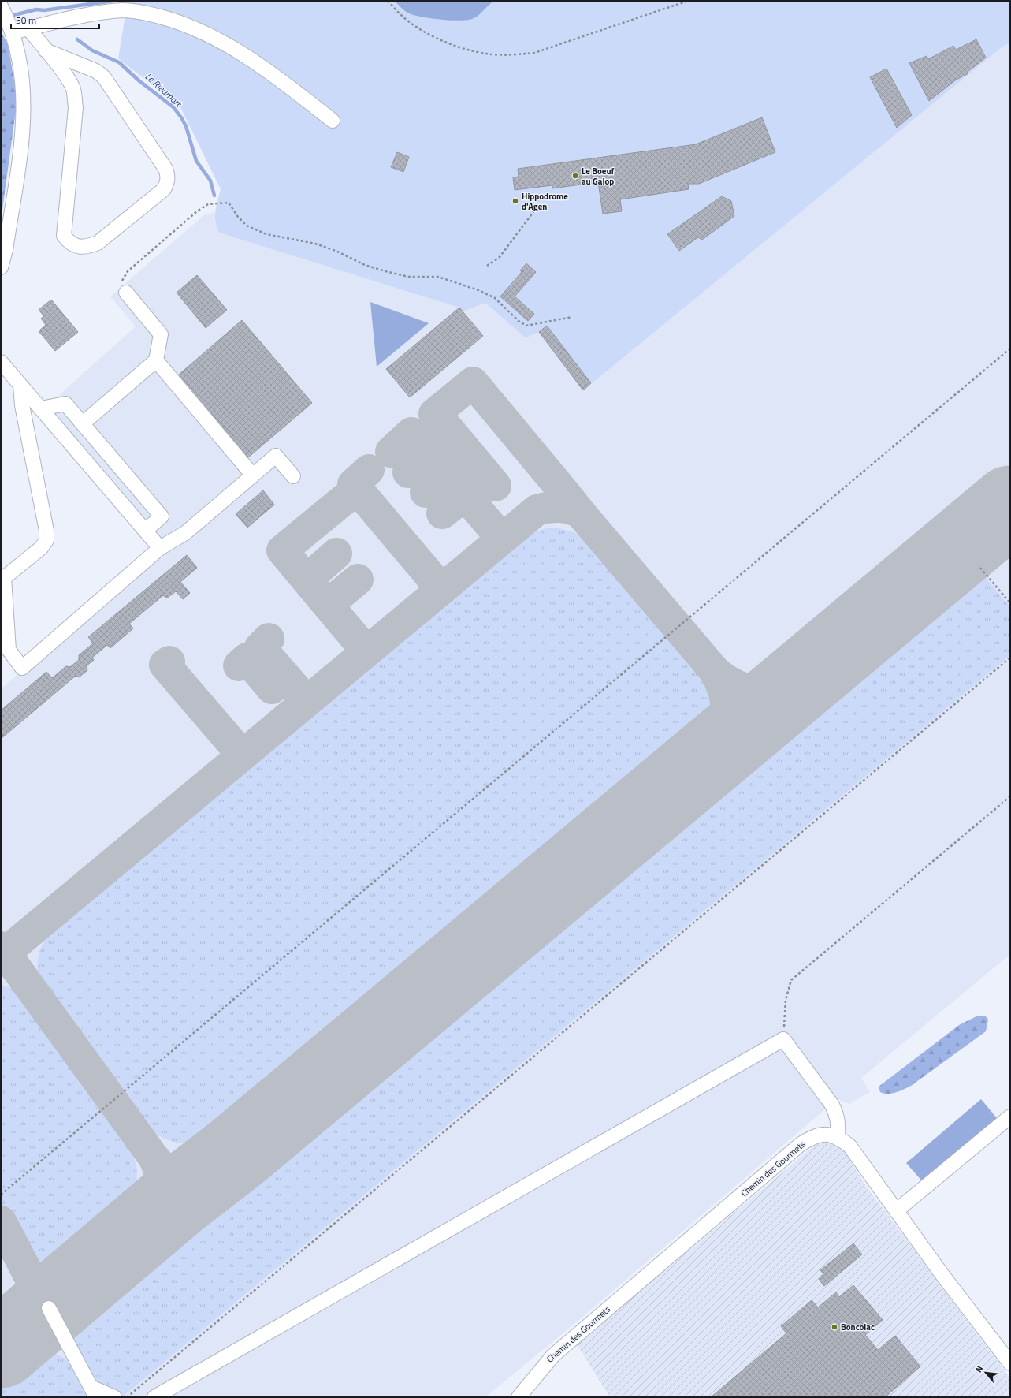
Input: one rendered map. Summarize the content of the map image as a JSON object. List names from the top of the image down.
{
  "streets": {
    "street": ["Chemin des Gourmets"]
  },
  "water": ["Le Rieumort"],
  "places": ["Le Boeuf au Galop", "Hippodrome d'Agen", "Boncolac"],
  "scale_bar": "50 m",
  "north": "top left"
}
